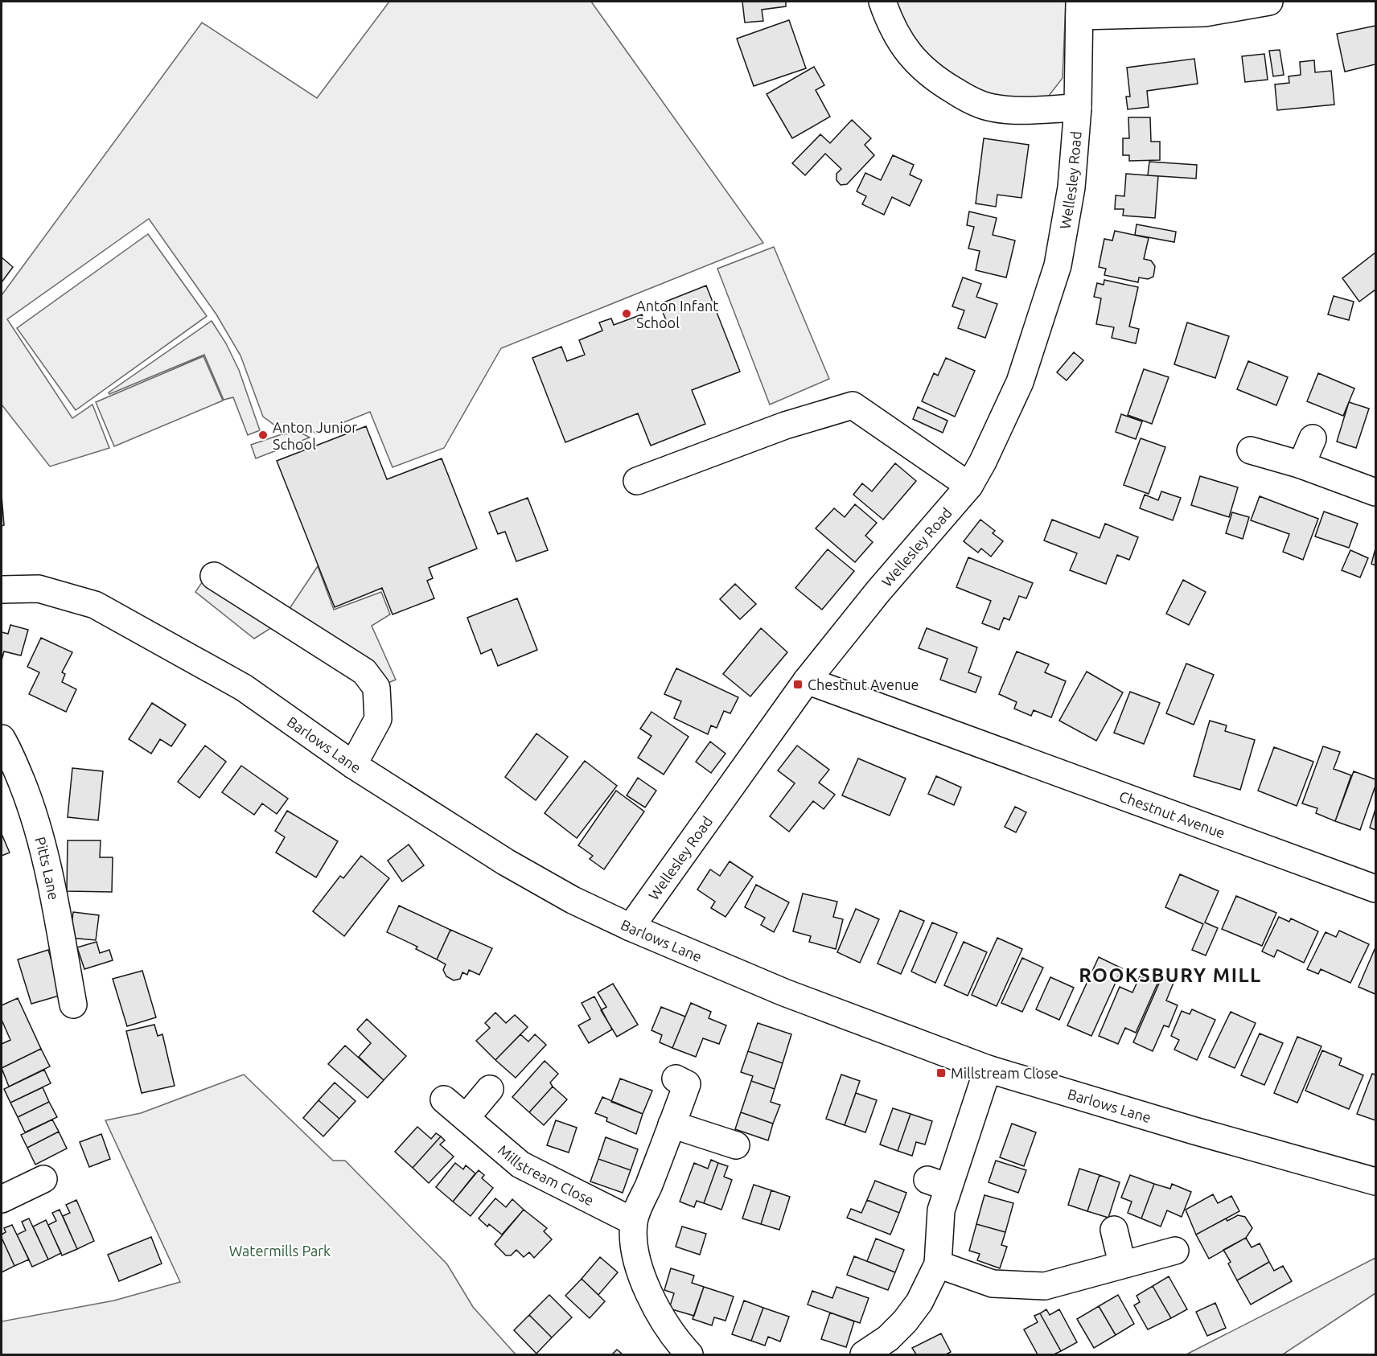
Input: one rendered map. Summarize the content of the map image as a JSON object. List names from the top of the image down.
{
  "streets": {
    "street": [
      "Wellesley Road",
      "Barlows Lane",
      "Chestnut Avenue",
      "Pitts Lane",
      "Millstream Close"
    ]
  },
  "crossings": [
    ["Wellesley Road", "Barlows Lane"],
    ["Wellesley Road", "Chestnut Avenue"]
  ],
  "districts": ["ROOKSBURY MILL"],
  "parks": ["Watermills Park"],
  "places": {
    "other": ["Anton Infant School", "Anton Junior School"],
    "transit": ["Chestnut Avenue", "Millstream Close"]
  }
}
